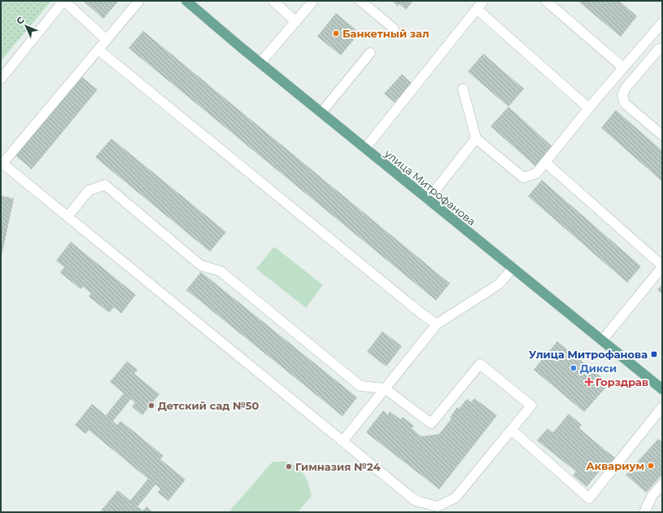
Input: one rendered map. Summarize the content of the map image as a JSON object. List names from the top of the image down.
{
  "streets": {
    "main road": ["улица Митрофанова"]
  },
  "places": {
    "other": [
      "Банкетный зал",
      "Дикси",
      "Детский сад №50",
      "Аквариум",
      "Гимназия №24"
    ],
    "transit": ["Улица Митрофанова"],
    "health": ["Горздрав"]
  },
  "north": "top left"
}
